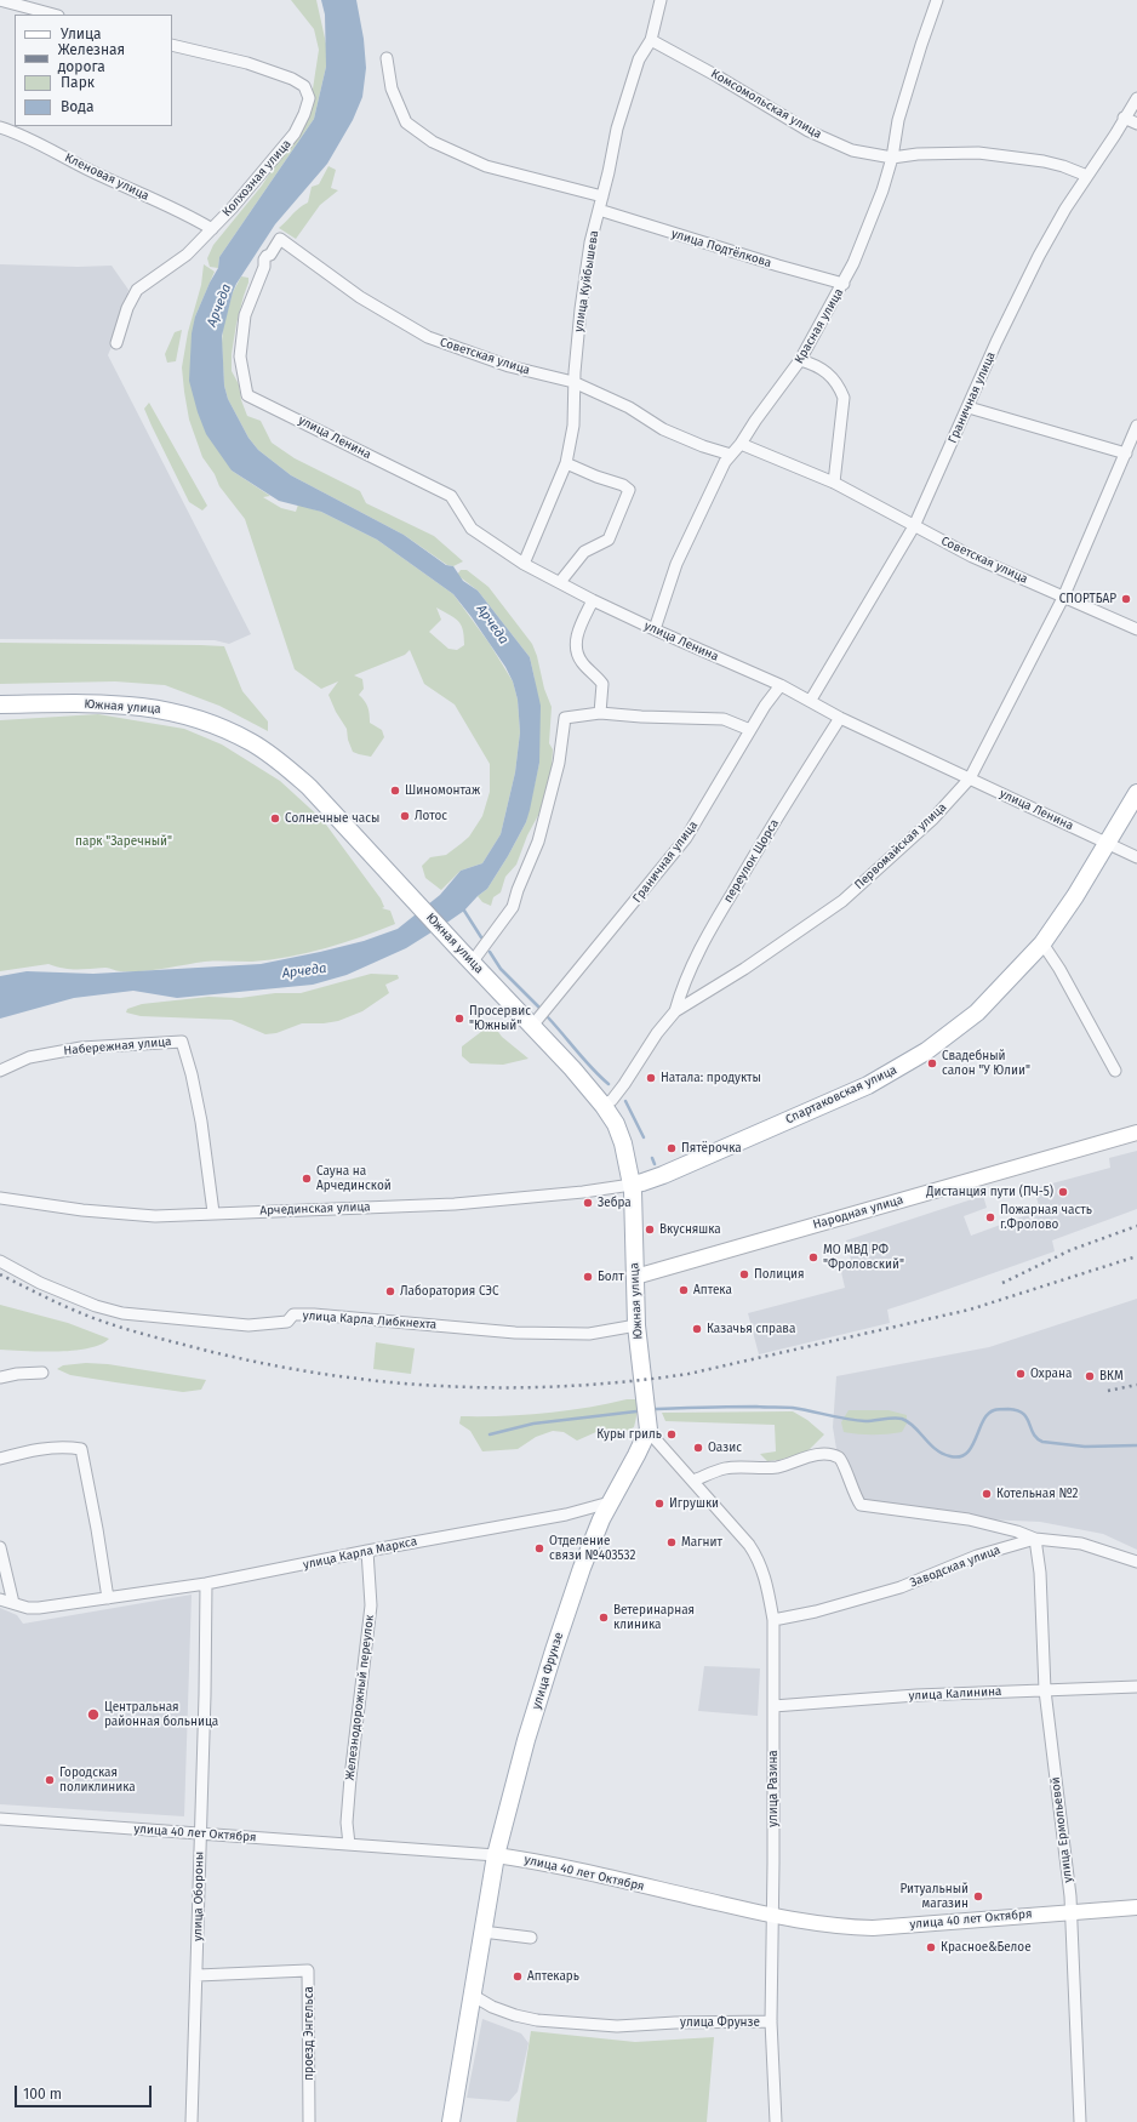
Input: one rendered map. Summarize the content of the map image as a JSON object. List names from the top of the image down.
{
  "streets": {
    "main road": ["Южная улица", "Спартаковская улица", "улица Фрунзе"],
    "street": [
      "Комсомольская улица",
      "Кленовая улица",
      "Колхозная улица",
      "улица Подтёлкова",
      "улица Куйбышева",
      "Красная улица",
      "Советская улица",
      "Граничная улица",
      "улица Ленина",
      "Первомайская улица",
      "переулок Щорса",
      "Набережная улица",
      "Арчединская улица",
      "Народная улица",
      "улица Карла Либкнехта",
      "улица Карла Маркса",
      "Заводская улица",
      "улица Калинина",
      "Железнодорожный переулок",
      "улица Разина",
      "улица Ермольевой",
      "улица 40 лет Октября",
      "улица Обороны",
      "проезд Энгельса"
    ]
  },
  "crossings": [
    ["Комсомольская улица", "улица Куйбышева"],
    ["Комсомольская улица", "Красная улица"],
    ["Комсомольская улица", "Граничная улица"],
    ["Кленовая улица", "Колхозная улица"],
    ["улица Подтёлкова", "улица Куйбышева"],
    ["улица Подтёлкова", "Красная улица"],
    ["улица Куйбышева", "Советская улица"],
    ["улица Куйбышева", "улица Ленина"],
    ["Красная улица", "Советская улица"],
    ["Красная улица", "улица Ленина"],
    ["Советская улица", "Граничная улица"],
    ["Советская улица", "улица Ленина"],
    ["Советская улица", "Первомайская улица"],
    ["Граничная улица", "улица Ленина"],
    ["Граничная улица", "Южная улица"],
    ["улица Ленина", "Первомайская улица"],
    ["улица Ленина", "переулок Щорса"],
    ["улица Ленина", "Спартаковская улица"],
    ["Южная улица", "Первомайская улица"],
    ["Южная улица", "Спартаковская улица"],
    ["Южная улица", "Арчединская улица"],
    ["Южная улица", "Народная улица"],
    ["Южная улица", "улица Карла Либкнехта"],
    ["Южная улица", "улица Фрунзе"],
    ["Южная улица", "улица Разина"],
    ["Первомайская улица", "переулок Щорса"],
    ["Набережная улица", "Арчединская улица"],
    ["Спартаковская улица", "Арчединская улица"],
    ["улица Карла Маркса", "улица Фрунзе"],
    ["улица Карла Маркса", "Железнодорожный переулок"],
    ["улица Карла Маркса", "улица Обороны"],
    ["Заводская улица", "улица Разина"],
    ["Заводская улица", "улица Ермольевой"],
    ["улица Фрунзе", "улица Разина"],
    ["улица Фрунзе", "улица 40 лет Октября"],
    ["улица Калинина", "улица Разина"],
    ["улица Калинина", "улица Ермольевой"],
    ["Железнодорожный переулок", "улица 40 лет Октября"],
    ["улица Разина", "улица 40 лет Октября"],
    ["улица Ермольевой", "улица 40 лет Октября"],
    ["улица 40 лет Октября", "улица Обороны"],
    ["улица Обороны", "проезд Энгельса"]
  ],
  "water": ["Арчеда"],
  "parks": ["парк \"Заречный\""],
  "places": [
    "СПОРТБАР",
    "Шиномонтаж",
    "Лотос",
    "Солнечные часы",
    "Просервис \"Южный\"",
    "Свадебный салон \"У Юлии\"",
    "Натала: продукты",
    "Пятёрочка",
    "Сауна на Арчединской",
    "Дистанция пути (ПЧ-5)",
    "Зебра",
    "Пожарная часть г.Фролово",
    "Вкусняшка",
    "МО МВД РФ \"Фроловский\"",
    "Полиция",
    "Болт",
    "Аптека",
    "Лаборатория СЭС",
    "Казачья справа",
    "Охрана",
    "ВКМ",
    "Куры гриль",
    "Оазис",
    "Котельная №2",
    "Игрушки",
    "Магнит",
    "Отделение связи №403532",
    "Ветеринарная клиника",
    "Центральная районная больница",
    "Городская поликлиника",
    "Ритуальный магазин",
    "Красное&Белое",
    "Аптекарь"
  ],
  "legend": [
    "Улица",
    "Железная дорога",
    "Парк",
    "Вода"
  ],
  "scale_bar": "100 m"
}
